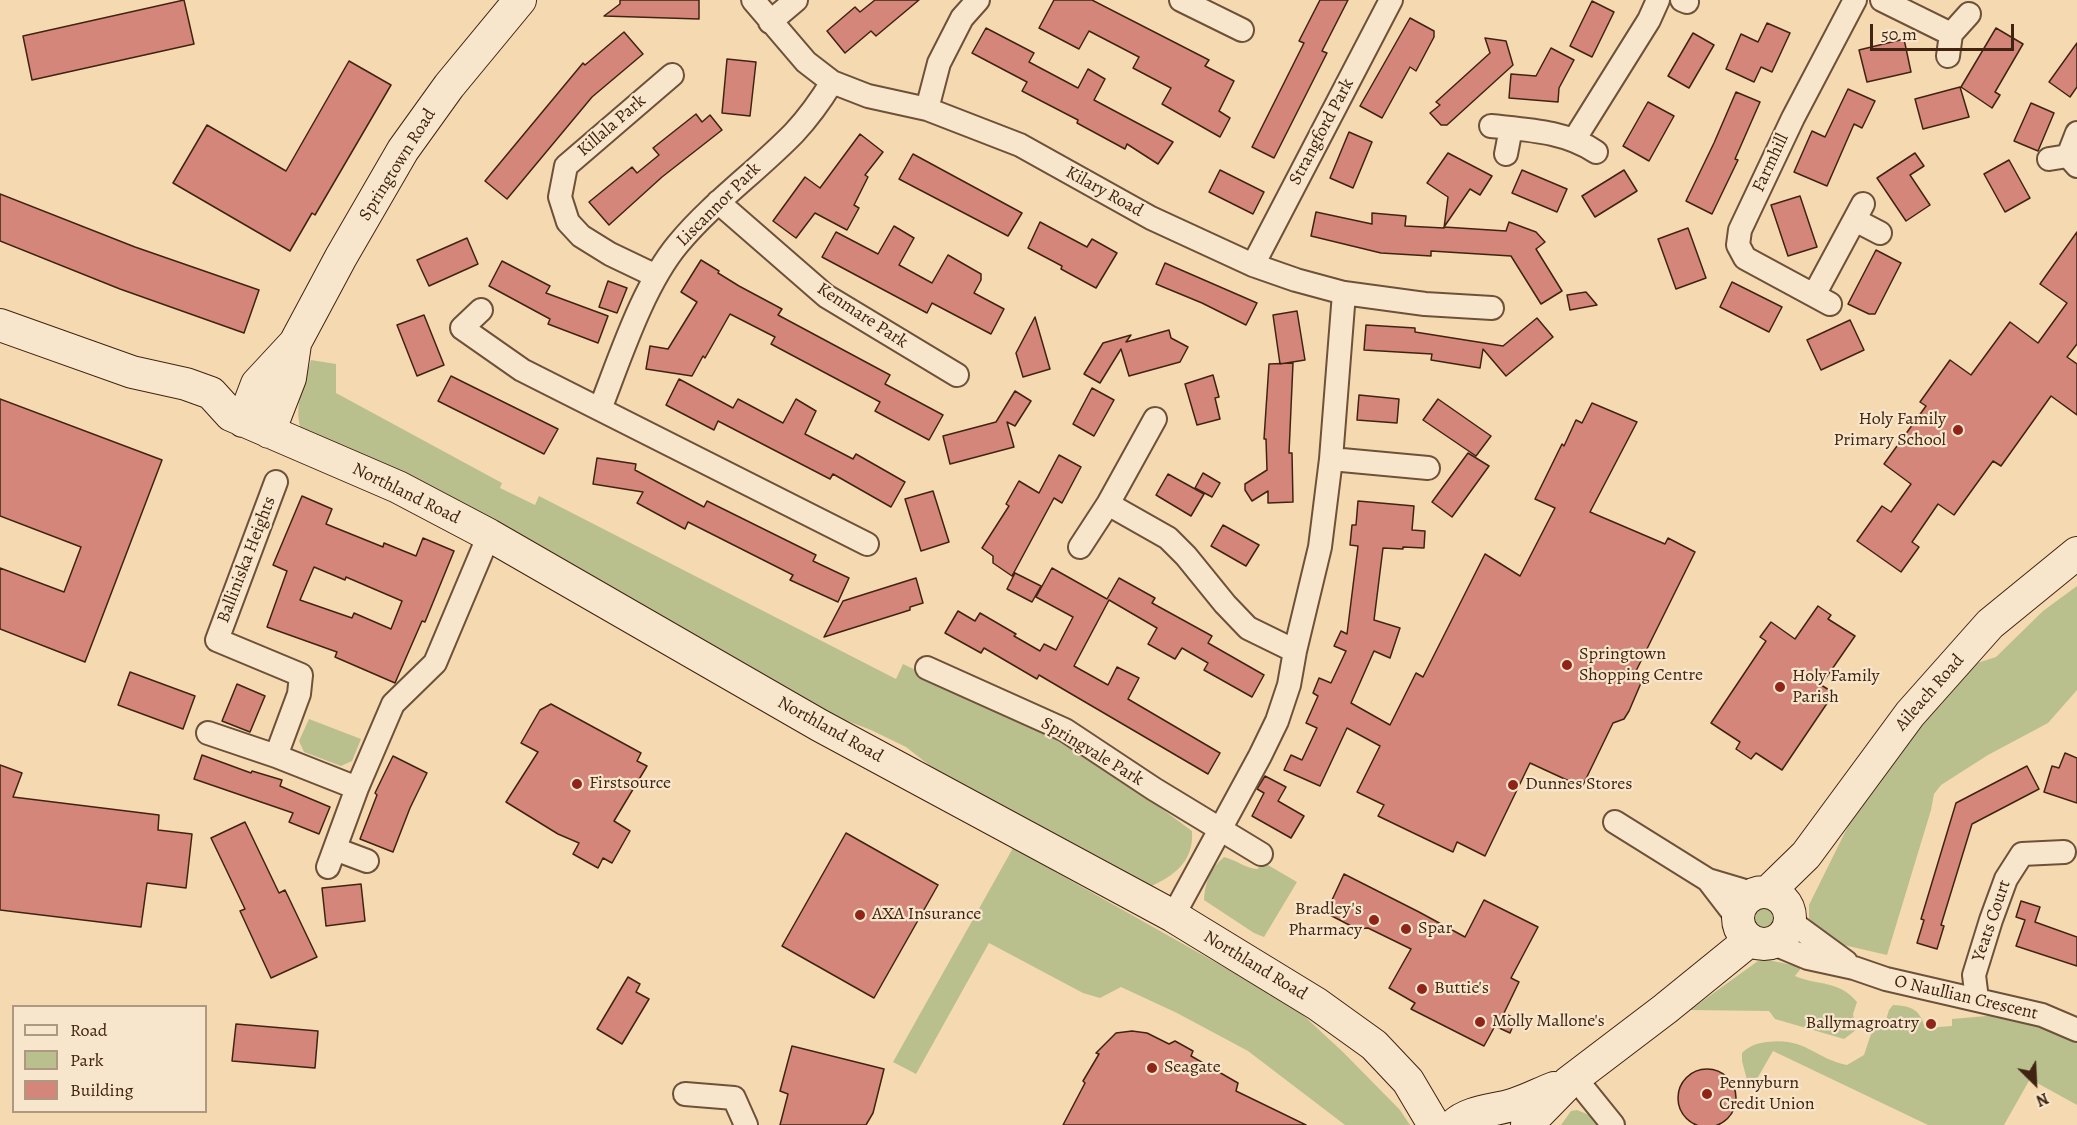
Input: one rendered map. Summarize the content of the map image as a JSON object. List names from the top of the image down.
{
  "streets": {
    "main road": ["Springtown Road", "Northland Road", "Aileach Road"],
    "street": [
      "Killala Park",
      "Strangford Park",
      "Farmhill",
      "Kilary Road",
      "Liscannor Park",
      "Kenmare Park",
      "Balliniska Heights",
      "Springvale Park",
      "Yeats Court",
      "O Naullian Crescent"
    ]
  },
  "crossings": [
    ["Killala Park", "Liscannor Park"],
    ["Strangford Park", "Kilary Road"],
    ["Springtown Road", "Northland Road"],
    ["Kilary Road", "Liscannor Park"],
    ["Liscannor Park", "Kenmare Park"],
    ["Aileach Road", "O Naullian Crescent"],
    ["Yeats Court", "O Naullian Crescent"]
  ],
  "places": [
    "Holy Family Primary School",
    "Springtown Shopping Centre",
    "Holy Family Parish",
    "Firstsource",
    "Dunnes Stores",
    "AXA Insurance",
    "Bradley's Pharmacy",
    "Spar",
    "Buttie's",
    "Molly Mallone's",
    "Ballymagroatry",
    "Seagate",
    "Pennyburn Credit Union"
  ],
  "legend": ["Road", "Park", "Building"],
  "scale_bar": "50 m",
  "north": "bottom right"
}
